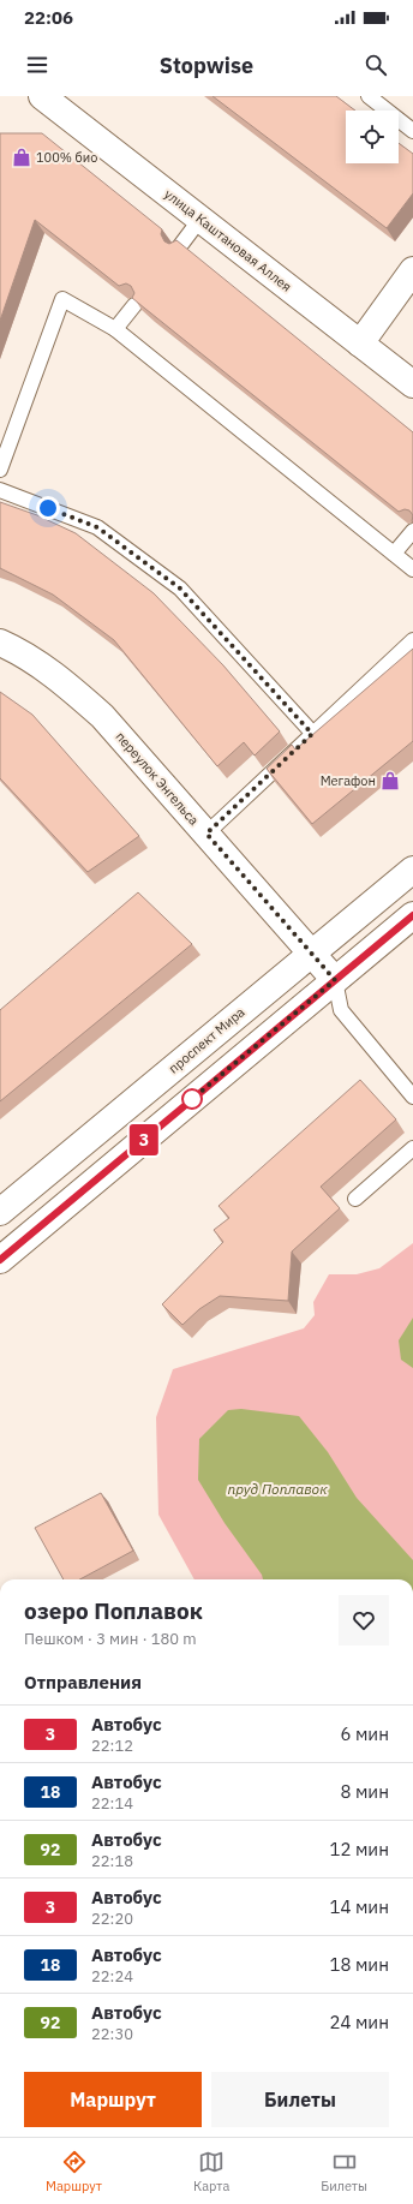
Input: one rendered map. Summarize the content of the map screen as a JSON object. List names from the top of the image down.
{
  "streets": {
    "street": ["улица Каштановая Аллея", "переулок Энгельса", "проспект Мира"]
  },
  "crossings": [
    ["переулок Энгельса", "проспект Мира"]
  ],
  "water": ["пруд Поплавок"],
  "places": {
    "shop": ["100% био", "Мегафон"]
  },
  "lines": ["bus line 3"],
  "page": {
    "status": "22:06",
    "header": "Stopwise",
    "on_map": "3",
    "heading": [
      ["озеро Поплавок", "Пешком · 3 мин · 180 m"],
      "Отправления"
    ],
    "list": [
      {
        "mark": "3",
        "name": "Автобус",
        "note": "22:12",
        "value": "6 мин"
      },
      {
        "mark": "18",
        "name": "Автобус",
        "note": "22:14",
        "value": "8 мин"
      },
      {
        "mark": "92",
        "name": "Автобус",
        "note": "22:18",
        "value": "12 мин"
      },
      {
        "mark": "3",
        "name": "Автобус",
        "note": "22:20",
        "value": "14 мин"
      },
      {
        "mark": "18",
        "name": "Автобус",
        "note": "22:24",
        "value": "18 мин"
      },
      {
        "mark": "92",
        "name": "Автобус",
        "note": "22:30",
        "value": "24 мин"
      }
    ],
    "buttons": ["Маршрут", "Билеты"],
    "tabs": ["Маршрут", "Карта", "Билеты"]
  }
}
